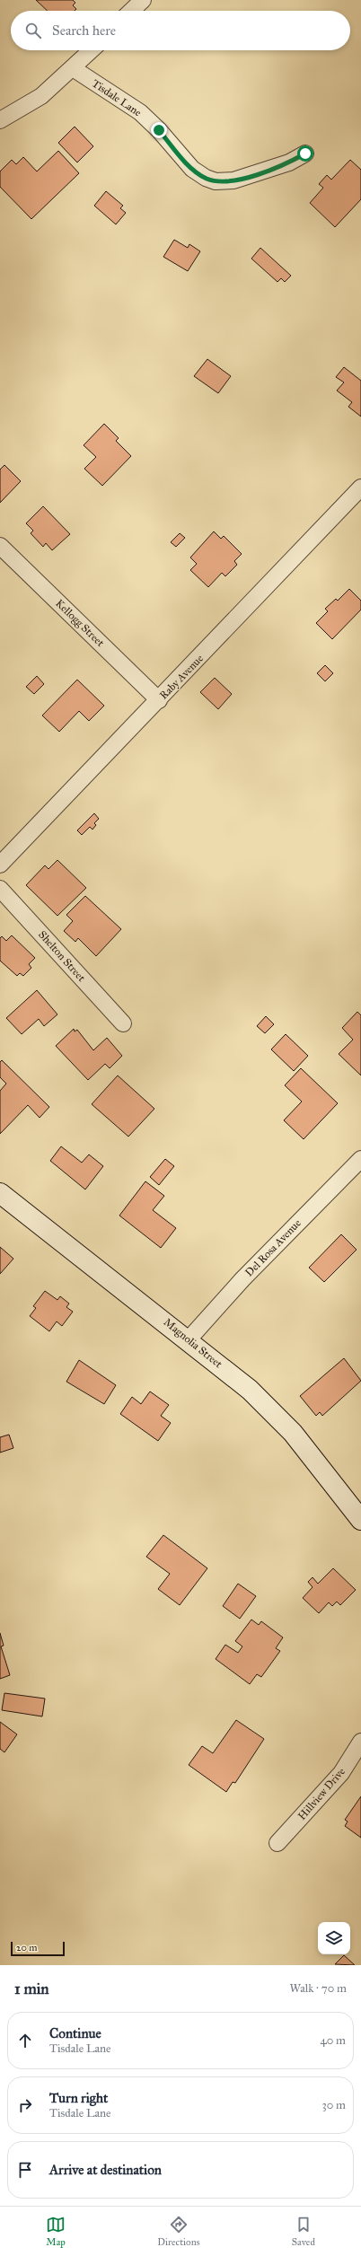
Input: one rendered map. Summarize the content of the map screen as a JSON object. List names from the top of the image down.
{
  "streets": {
    "street": [
      "Tisdale Lane",
      "Kellogg Street",
      "Raby Avenue",
      "Shelton Street",
      "Del Rosa Avenue",
      "Magnolia Street",
      "Hillview Drive"
    ]
  },
  "crossings": [
    ["Kellogg Street", "Raby Avenue"],
    ["Del Rosa Avenue", "Magnolia Street"]
  ],
  "scale_bar": "20 m",
  "page": {
    "search": "Search here",
    "scale": "20 m",
    "heading": ["1 min", "Walk · 70 m"],
    "list": [
      ["Continue", "Tisdale Lane", "40 m"],
      ["Turn right", "Tisdale Lane", "30 m"],
      "Arrive at destination"
    ],
    "nav": ["Map", "Directions", "Saved"]
  }
}
